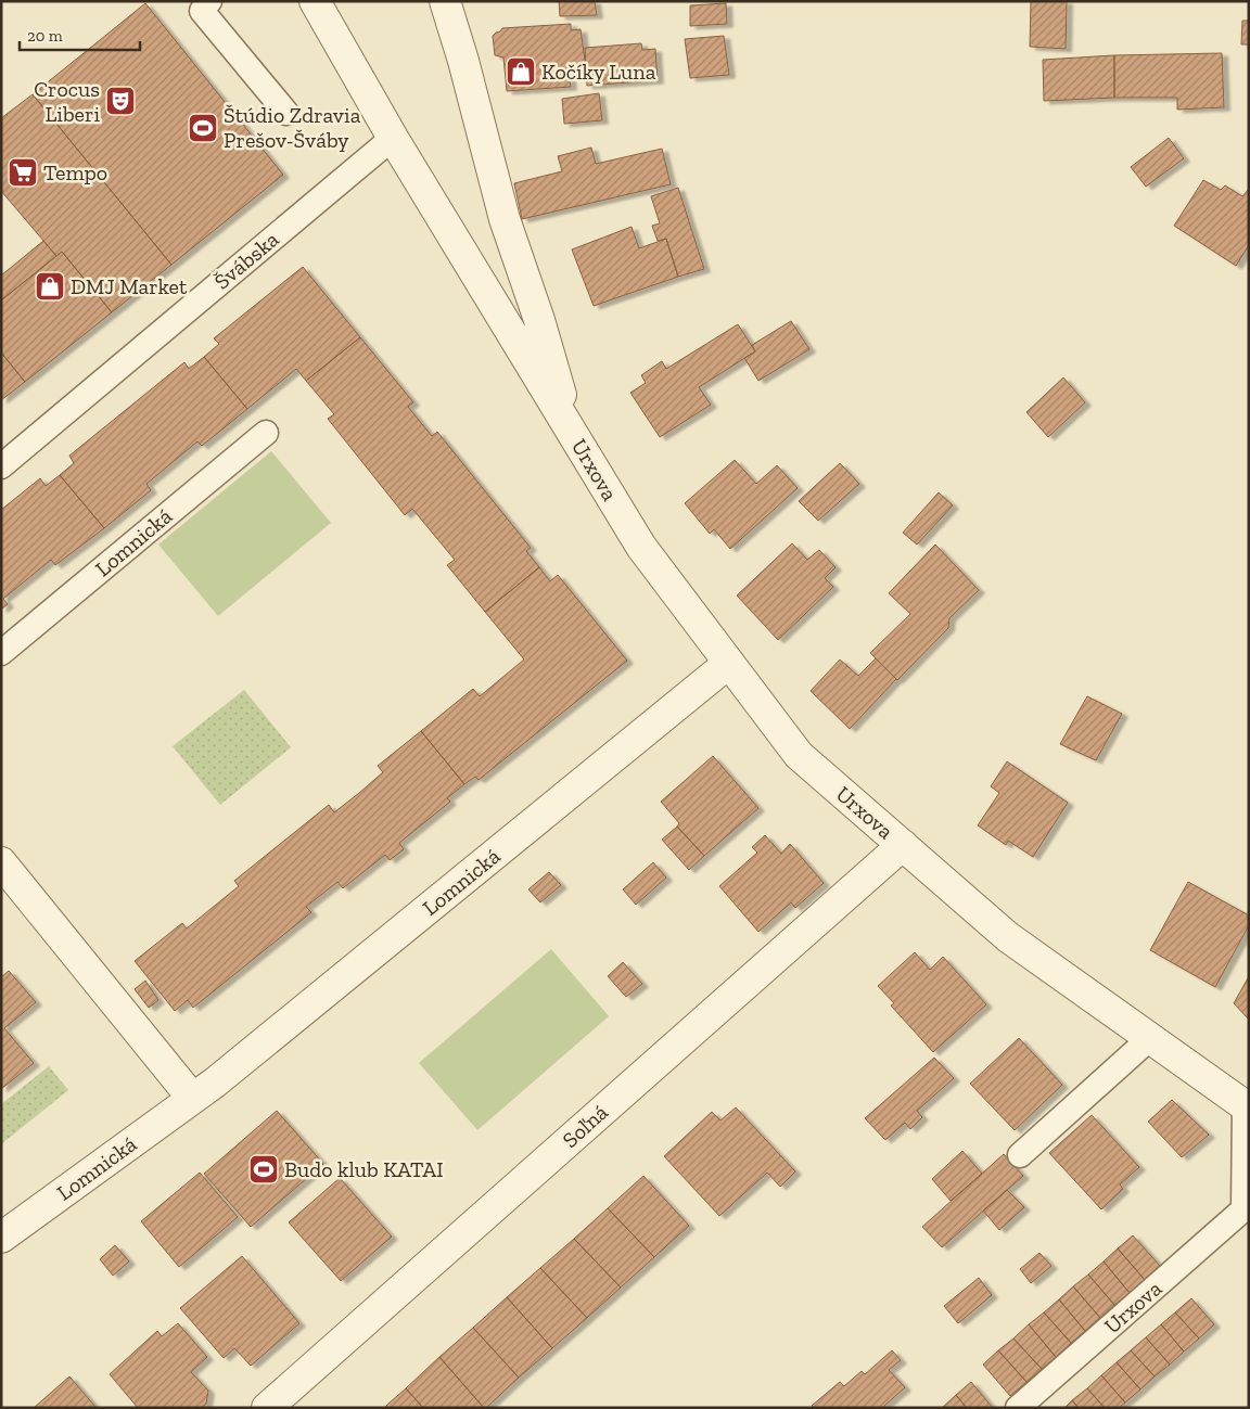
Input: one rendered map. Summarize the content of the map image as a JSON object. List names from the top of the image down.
{
  "streets": {
    "street": ["Urxova", "Lomnická", "Soľná"],
    "lane": ["Švábska"]
  },
  "crossings": [
    ["Švábska", "Urxova"],
    ["Urxova", "Lomnická"],
    ["Urxova", "Soľná"]
  ],
  "places": {
    "shop": ["Kočíky Luna", "DMJ Market"],
    "theatre": ["Crocus Liberi"],
    "sports": ["Štúdio Zdravia Prešov-Šváby", "Budo klub KATAI"],
    "supermarket": ["Tempo"]
  },
  "scale_bar": "20 m"
}
